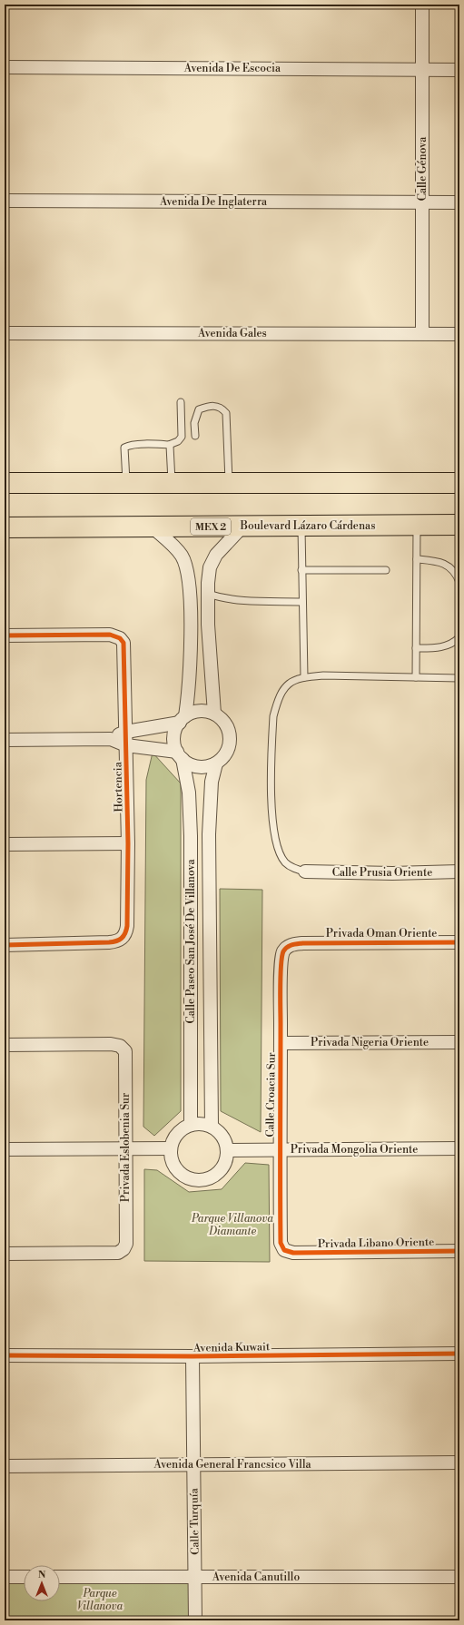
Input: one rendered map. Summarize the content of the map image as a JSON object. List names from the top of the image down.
{
  "streets": {
    "main road": ["Boulevard Lázaro Cárdenas", "MEX 2"],
    "street": [
      "Avenida De Escocia",
      "Calle Génova",
      "Avenida De Inglaterra",
      "Avenida Gales",
      "Hortencia",
      "Calle Prusia Oriente",
      "Privada Oman Oriente",
      "Calle Paseo San José De Villanova",
      "Privada Nigeria Oriente",
      "Calle Croacia Sur",
      "Privada Eslobenia Sur",
      "Privada Mongolia Oriente",
      "Privada Libano Oriente",
      "Avenida Kuwait",
      "Avenida General Francsico Villa",
      "Calle Turquía",
      "Avenida Canutillo"
    ]
  },
  "crossings": [
    ["Avenida De Escocia", "Calle Génova"],
    ["Calle Génova", "Avenida De Inglaterra"],
    ["Calle Génova", "Avenida Gales"],
    ["Privada Oman Oriente", "Calle Croacia Sur"],
    ["Calle Paseo San José De Villanova", "Privada Mongolia Oriente"],
    ["Privada Nigeria Oriente", "Calle Croacia Sur"],
    ["Calle Croacia Sur", "Privada Mongolia Oriente"],
    ["Calle Croacia Sur", "Privada Libano Oriente"],
    ["Avenida Kuwait", "Calle Turquía"],
    ["Avenida General Francsico Villa", "Calle Turquía"],
    ["Calle Turquía", "Avenida Canutillo"]
  ],
  "parks": ["Parque Villanova Diamante", "Parque Villanova"],
  "north": "top"
}
